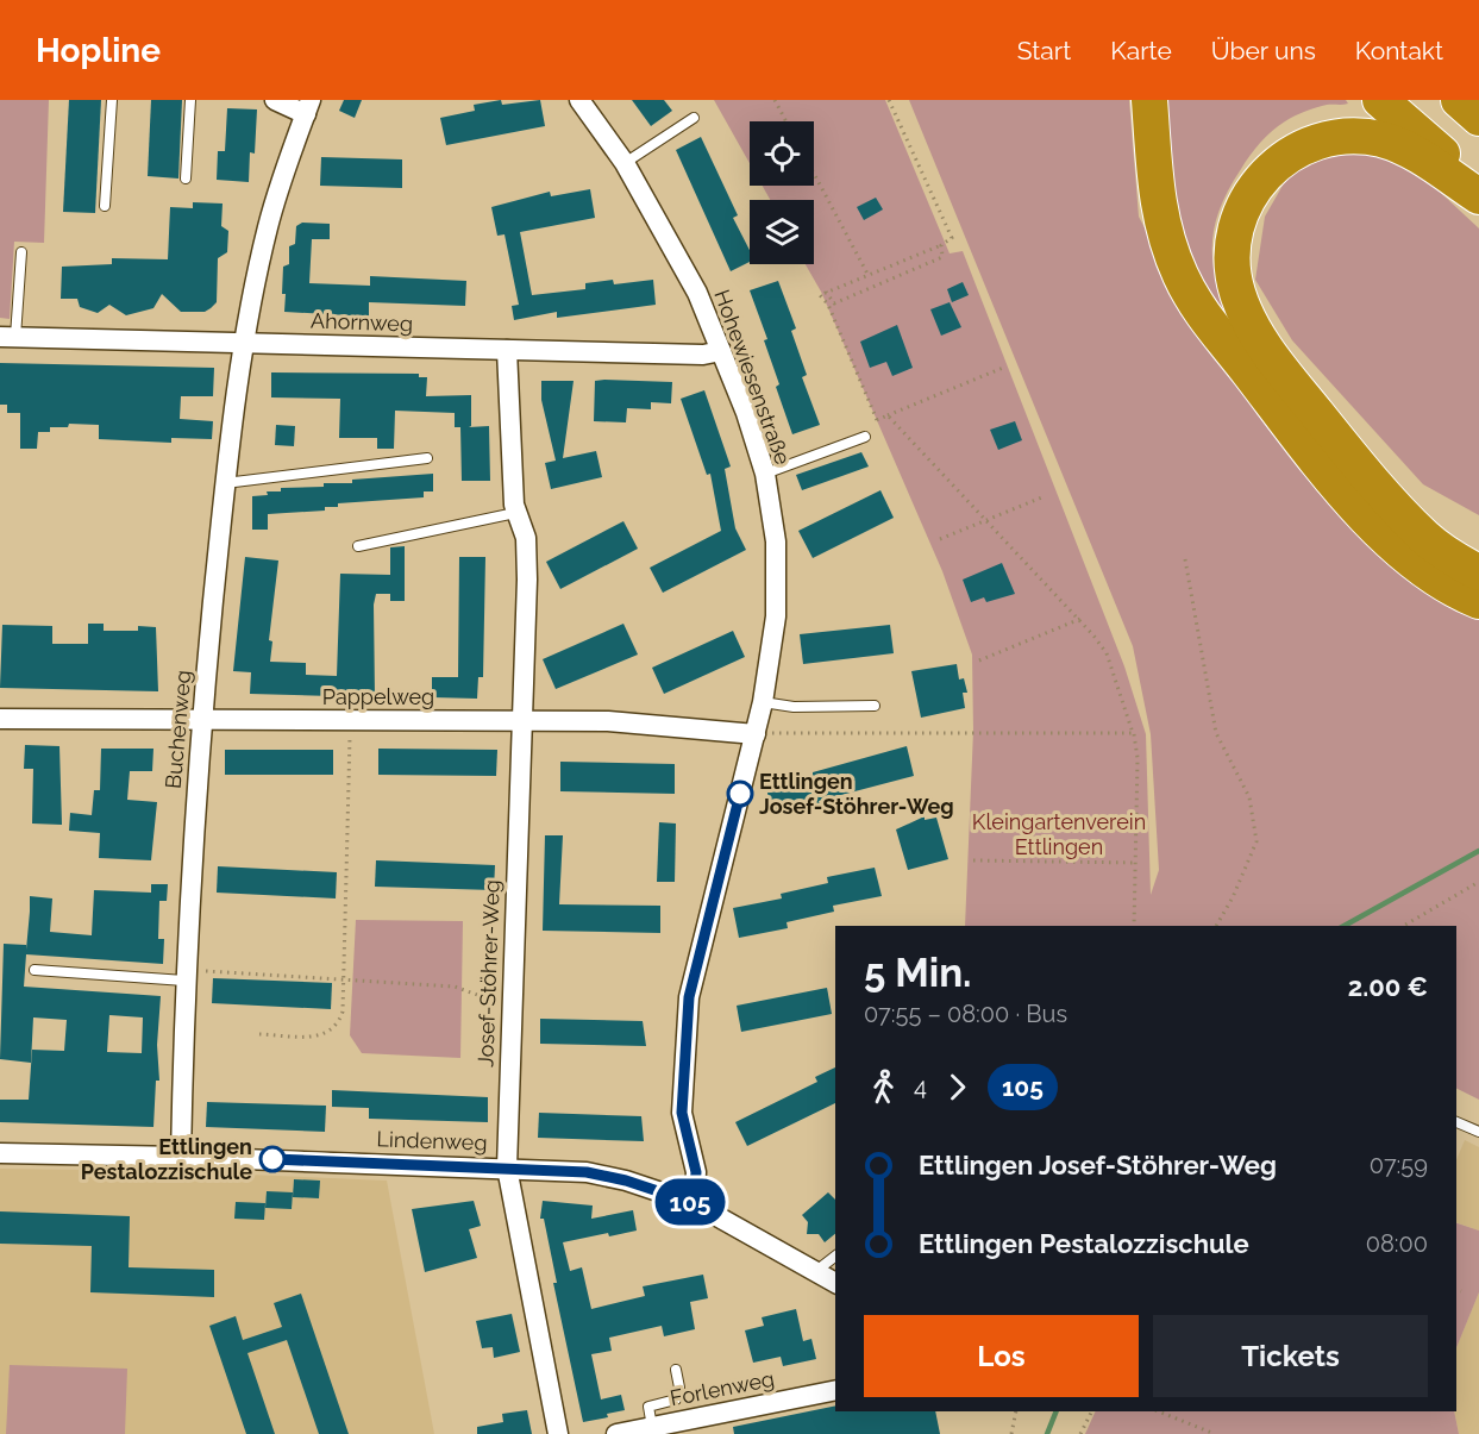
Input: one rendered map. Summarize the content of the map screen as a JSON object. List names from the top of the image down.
{
  "streets": {
    "street": [
      "Ahornweg",
      "Hohewiesenstraße",
      "Pappelweg",
      "Buchenweg",
      "Josef-Stöhrer-Weg",
      "Lindenweg",
      "Forlenweg"
    ]
  },
  "crossings": [
    ["Ahornweg", "Hohewiesenstraße"],
    ["Ahornweg", "Buchenweg"],
    ["Ahornweg", "Josef-Stöhrer-Weg"],
    ["Hohewiesenstraße", "Pappelweg"],
    ["Hohewiesenstraße", "Lindenweg"],
    ["Pappelweg", "Buchenweg"],
    ["Pappelweg", "Josef-Stöhrer-Weg"],
    ["Buchenweg", "Lindenweg"],
    ["Josef-Stöhrer-Weg", "Lindenweg"]
  ],
  "parks": ["Kleingartenverein Ettlingen"],
  "places": ["Ettlingen Josef-Stöhrer-Weg", "Ettlingen Pestalozzischule"],
  "lines": ["bus line 105"],
  "page": {
    "header": "Hopline",
    "nav": [
      "Start",
      "Karte",
      "Über uns",
      "Kontakt"
    ],
    "on_map": "105",
    "heading": ["5 Min.", "07:55 – 08:00 · Bus", "2.00 €"],
    "legs": ["4", "105"],
    "list": [
      {
        "name": "Ettlingen Josef-Stöhrer-Weg",
        "value": "07:59"
      },
      {
        "name": "Ettlingen Pestalozzischule",
        "value": "08:00"
      }
    ],
    "buttons": ["Los", "Tickets"]
  }
}
